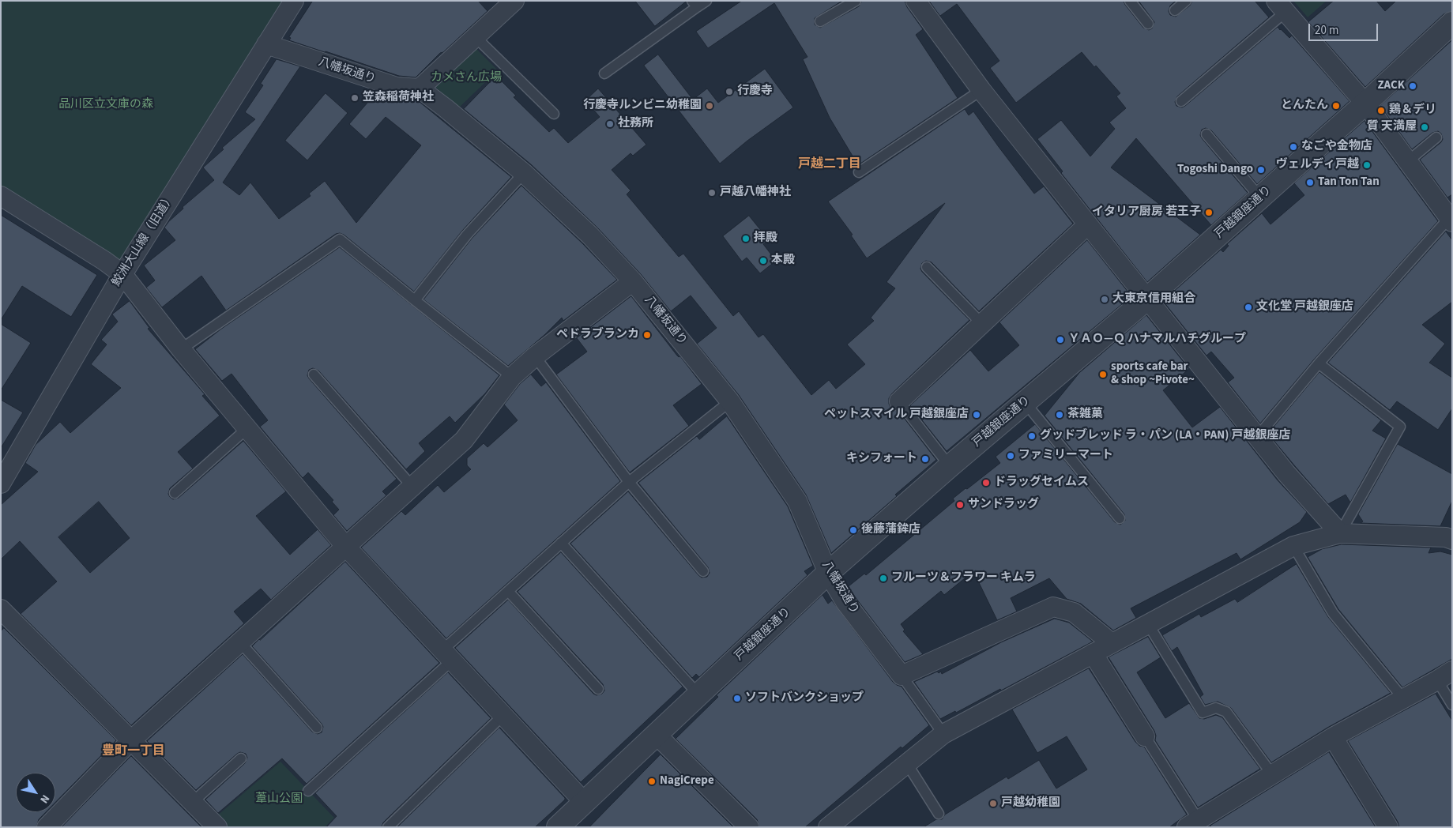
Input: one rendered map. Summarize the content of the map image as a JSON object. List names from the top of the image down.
{
  "streets": {
    "street": ["八幡坂通り", "戸越銀座通り", "鮫洲大山線（旧道）"]
  },
  "crossings": [
    ["八幡坂通り", "戸越銀座通り"],
    ["八幡坂通り", "鮫洲大山線（旧道）"]
  ],
  "districts": ["戸越二丁目", "豊町一丁目"],
  "parks": ["カメさん広場", "品川区立文庫の森", "葦山公園"],
  "places": [
    "ZACK",
    "行慶寺",
    "笠森稲荷神社",
    "行慶寺ルンビニ幼稚園",
    "とんたん",
    "鶏＆デリ",
    "社務所",
    "質 天満屋",
    "なごや金物店",
    "ヴェルディ戸越",
    "Togoshi Dango",
    "Tan Ton Tan",
    "戸越八幡神社",
    "イタリア厨房 若王子",
    "拝殿",
    "本殿",
    "大東京信用組合",
    "文化堂 戸越銀座店",
    "ペドラブランカ",
    "ＹＡＯ―Ｑ ハナマルハチグループ",
    "sports cafe bar & shop ~Pivote~",
    "ペットスマイル 戸越銀座店",
    "茶雑菓",
    "グッドブレッド ラ・パン (LA・PAN) 戸越銀座店",
    "ファミリーマート",
    "キシフォート",
    "ドラッグセイムス",
    "サンドラッグ",
    "後藤蒲鉾店",
    "フルーツ＆フラワー キムラ",
    "ソフトバンクショップ",
    "NagiCrepe",
    "戸越幼稚園"
  ],
  "scale_bar": "20 m",
  "north": "bottom right"
}
